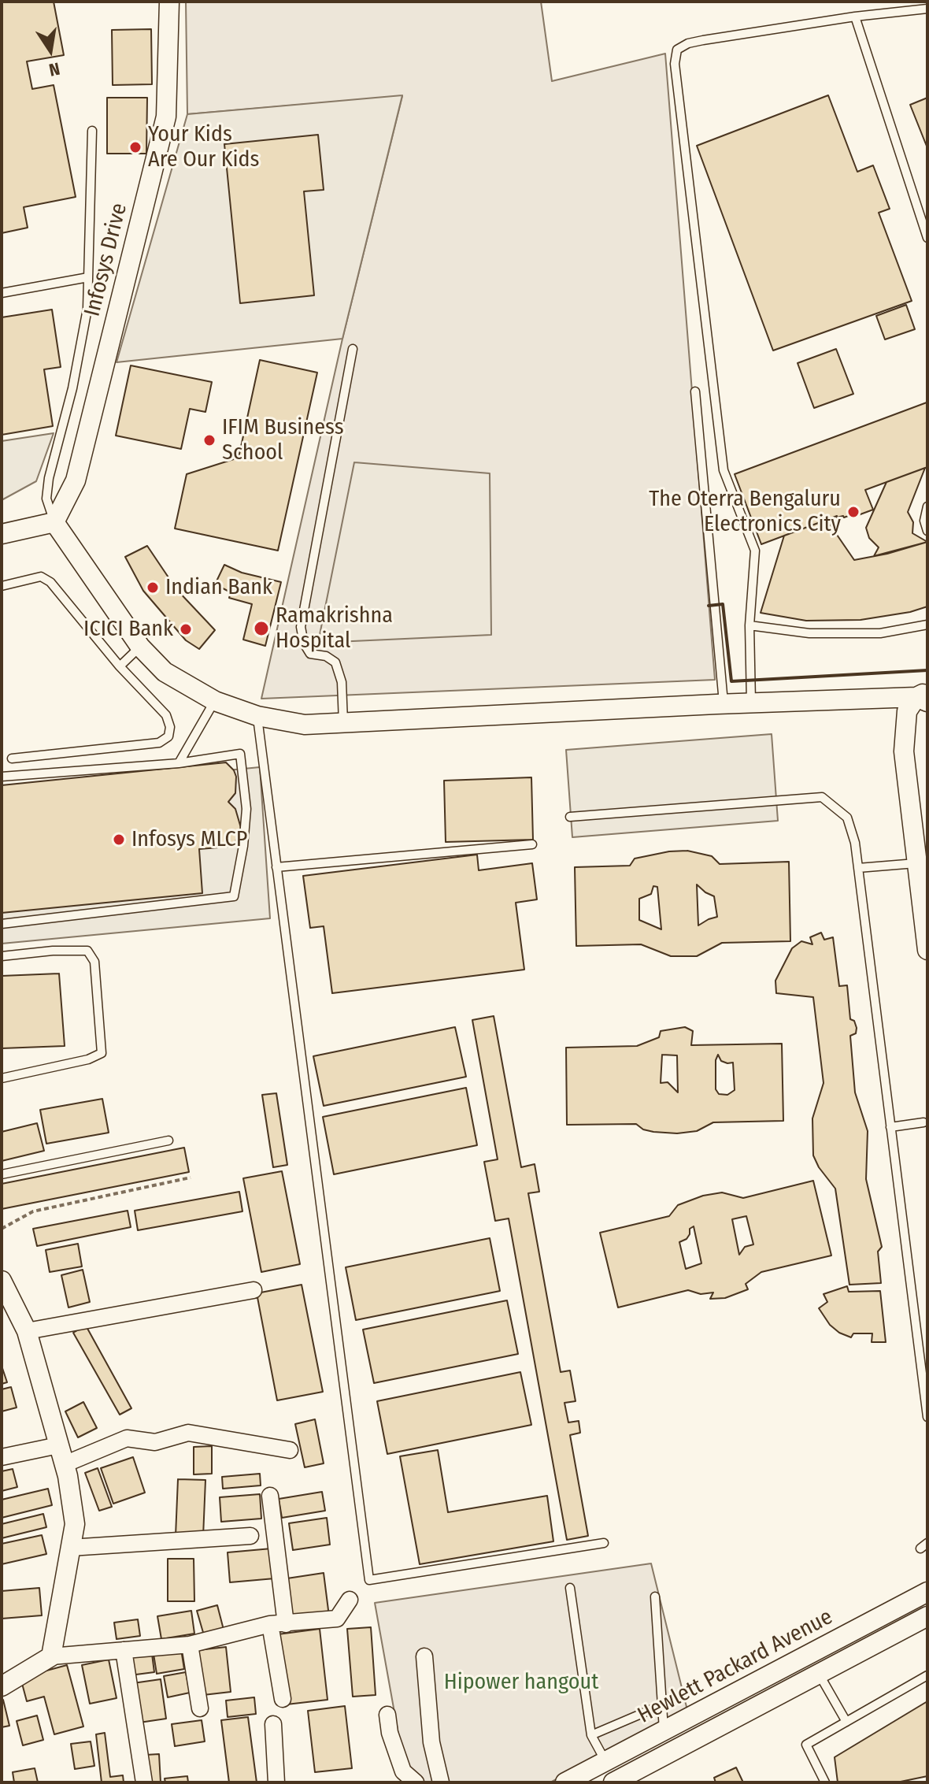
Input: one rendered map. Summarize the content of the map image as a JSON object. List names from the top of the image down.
{
  "streets": {
    "street": ["Infosys Drive", "Hewlett Packard Avenue"]
  },
  "parks": ["Hipower hangout"],
  "places": [
    "Your Kids Are Our Kids",
    "IFIM Business School",
    "The Oterra Bengaluru Electronics City",
    "Indian Bank",
    "Ramakrishna Hospital",
    "ICICI Bank",
    "Infosys MLCP"
  ],
  "north": "bottom"
}
